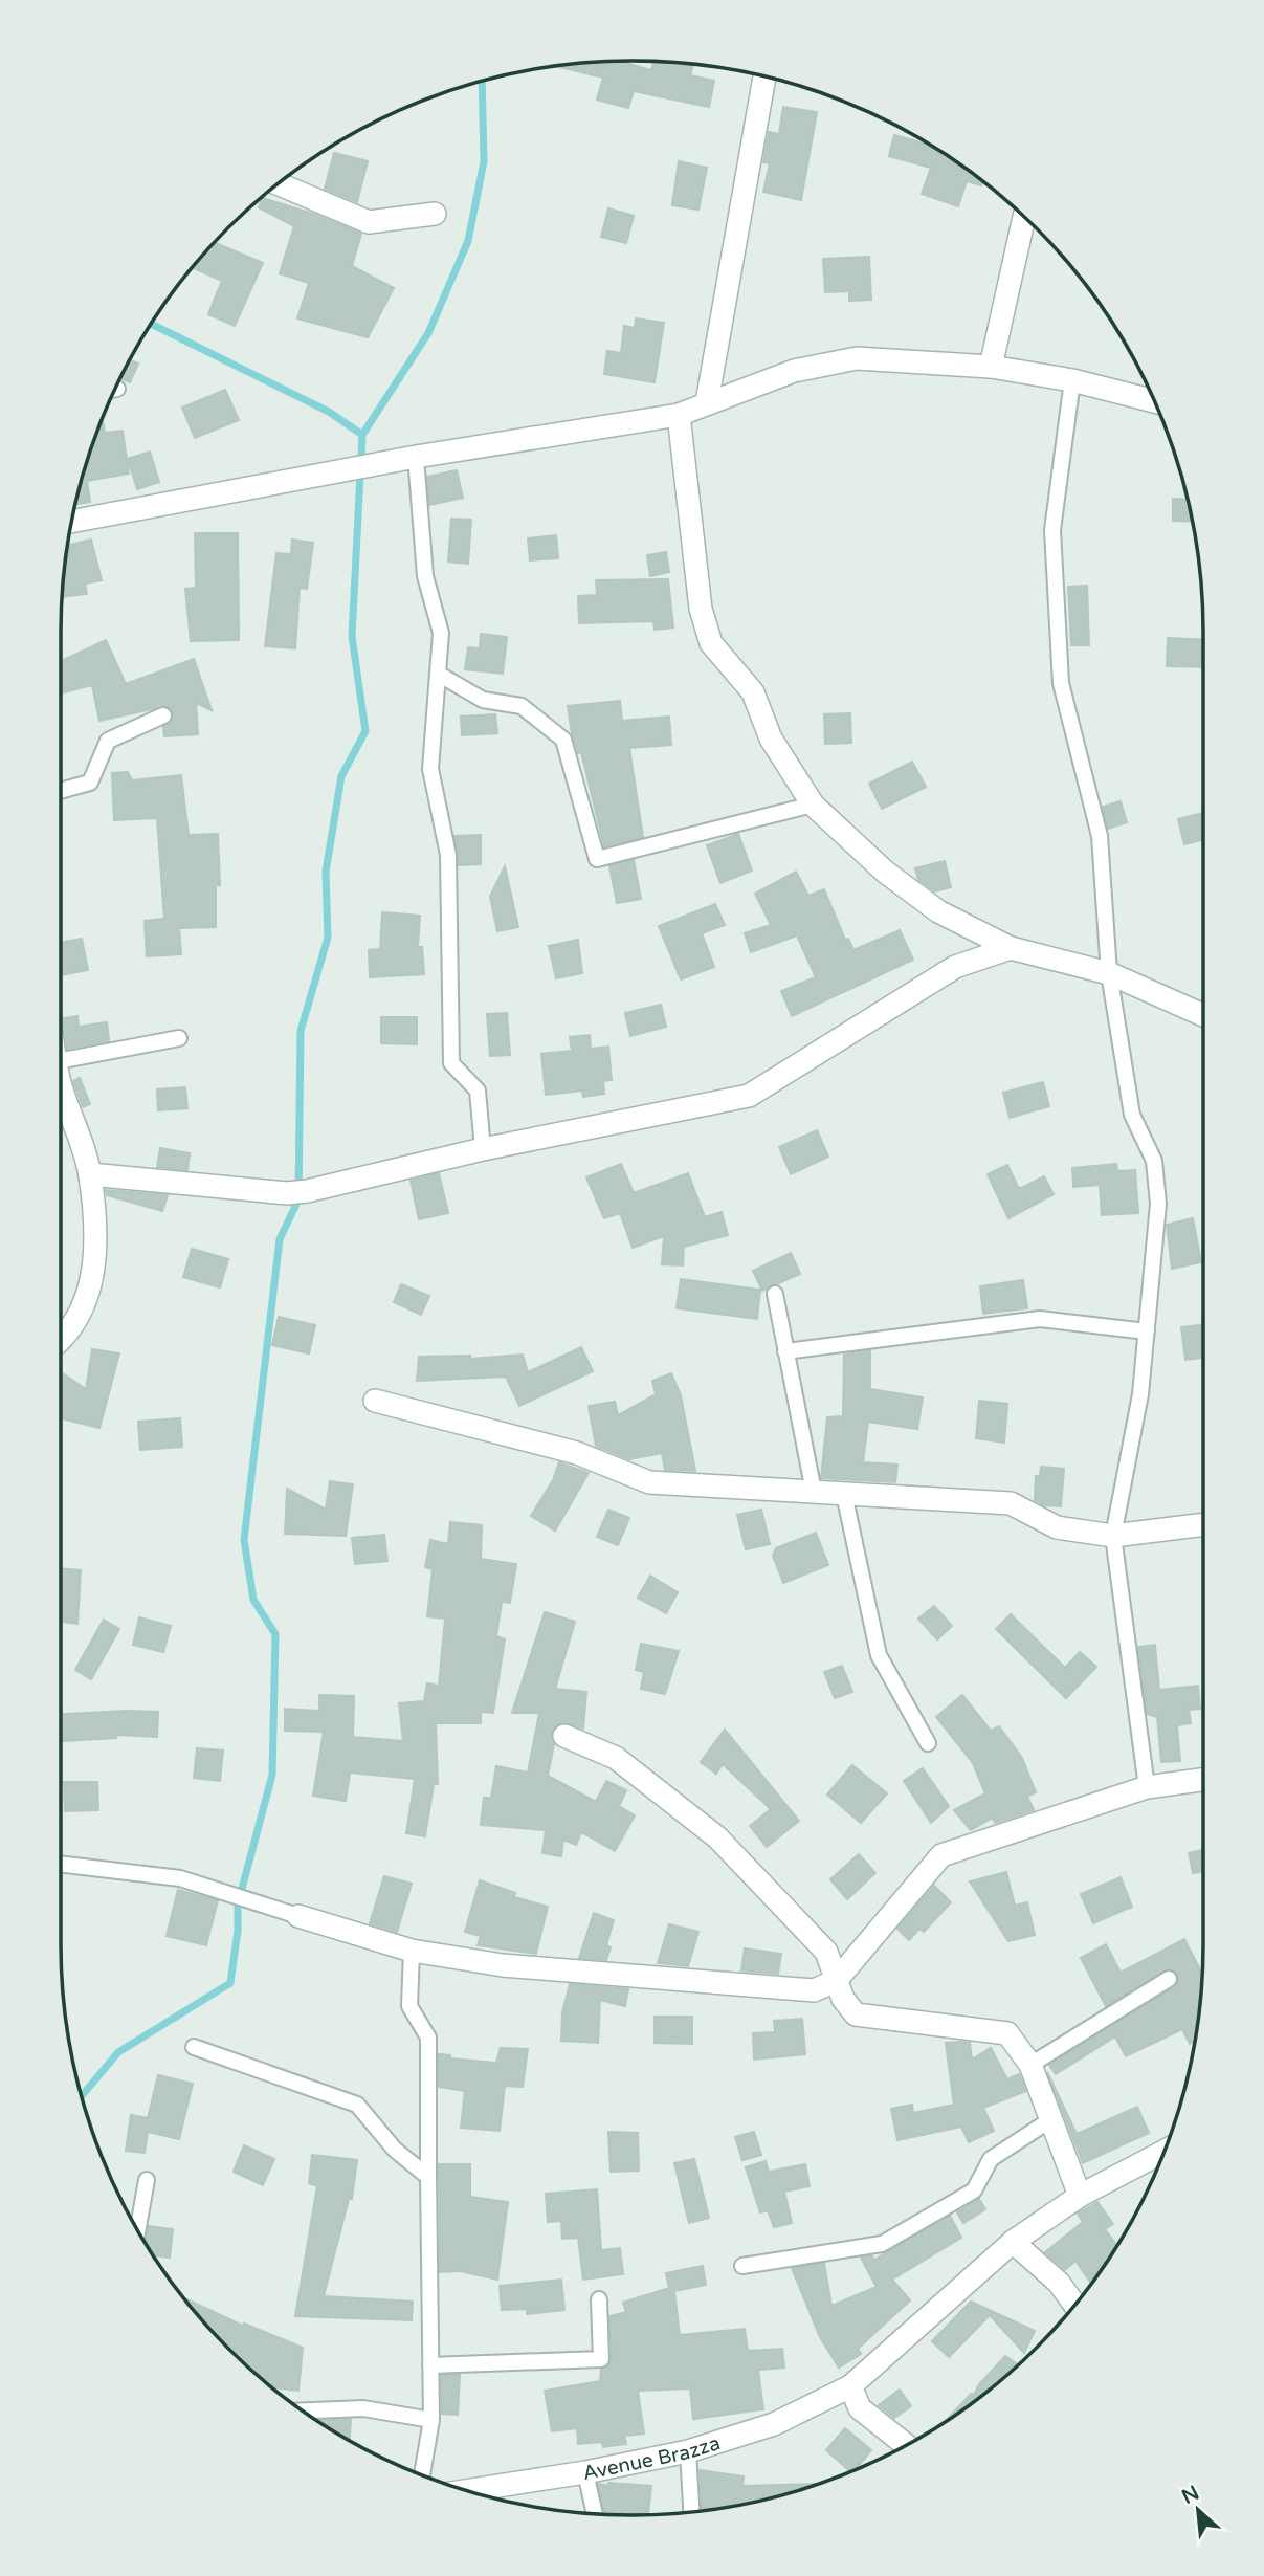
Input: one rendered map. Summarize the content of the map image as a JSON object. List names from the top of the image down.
{
  "streets": {
    "street": ["Avenue Brazza"]
  },
  "north": "top left"
}
